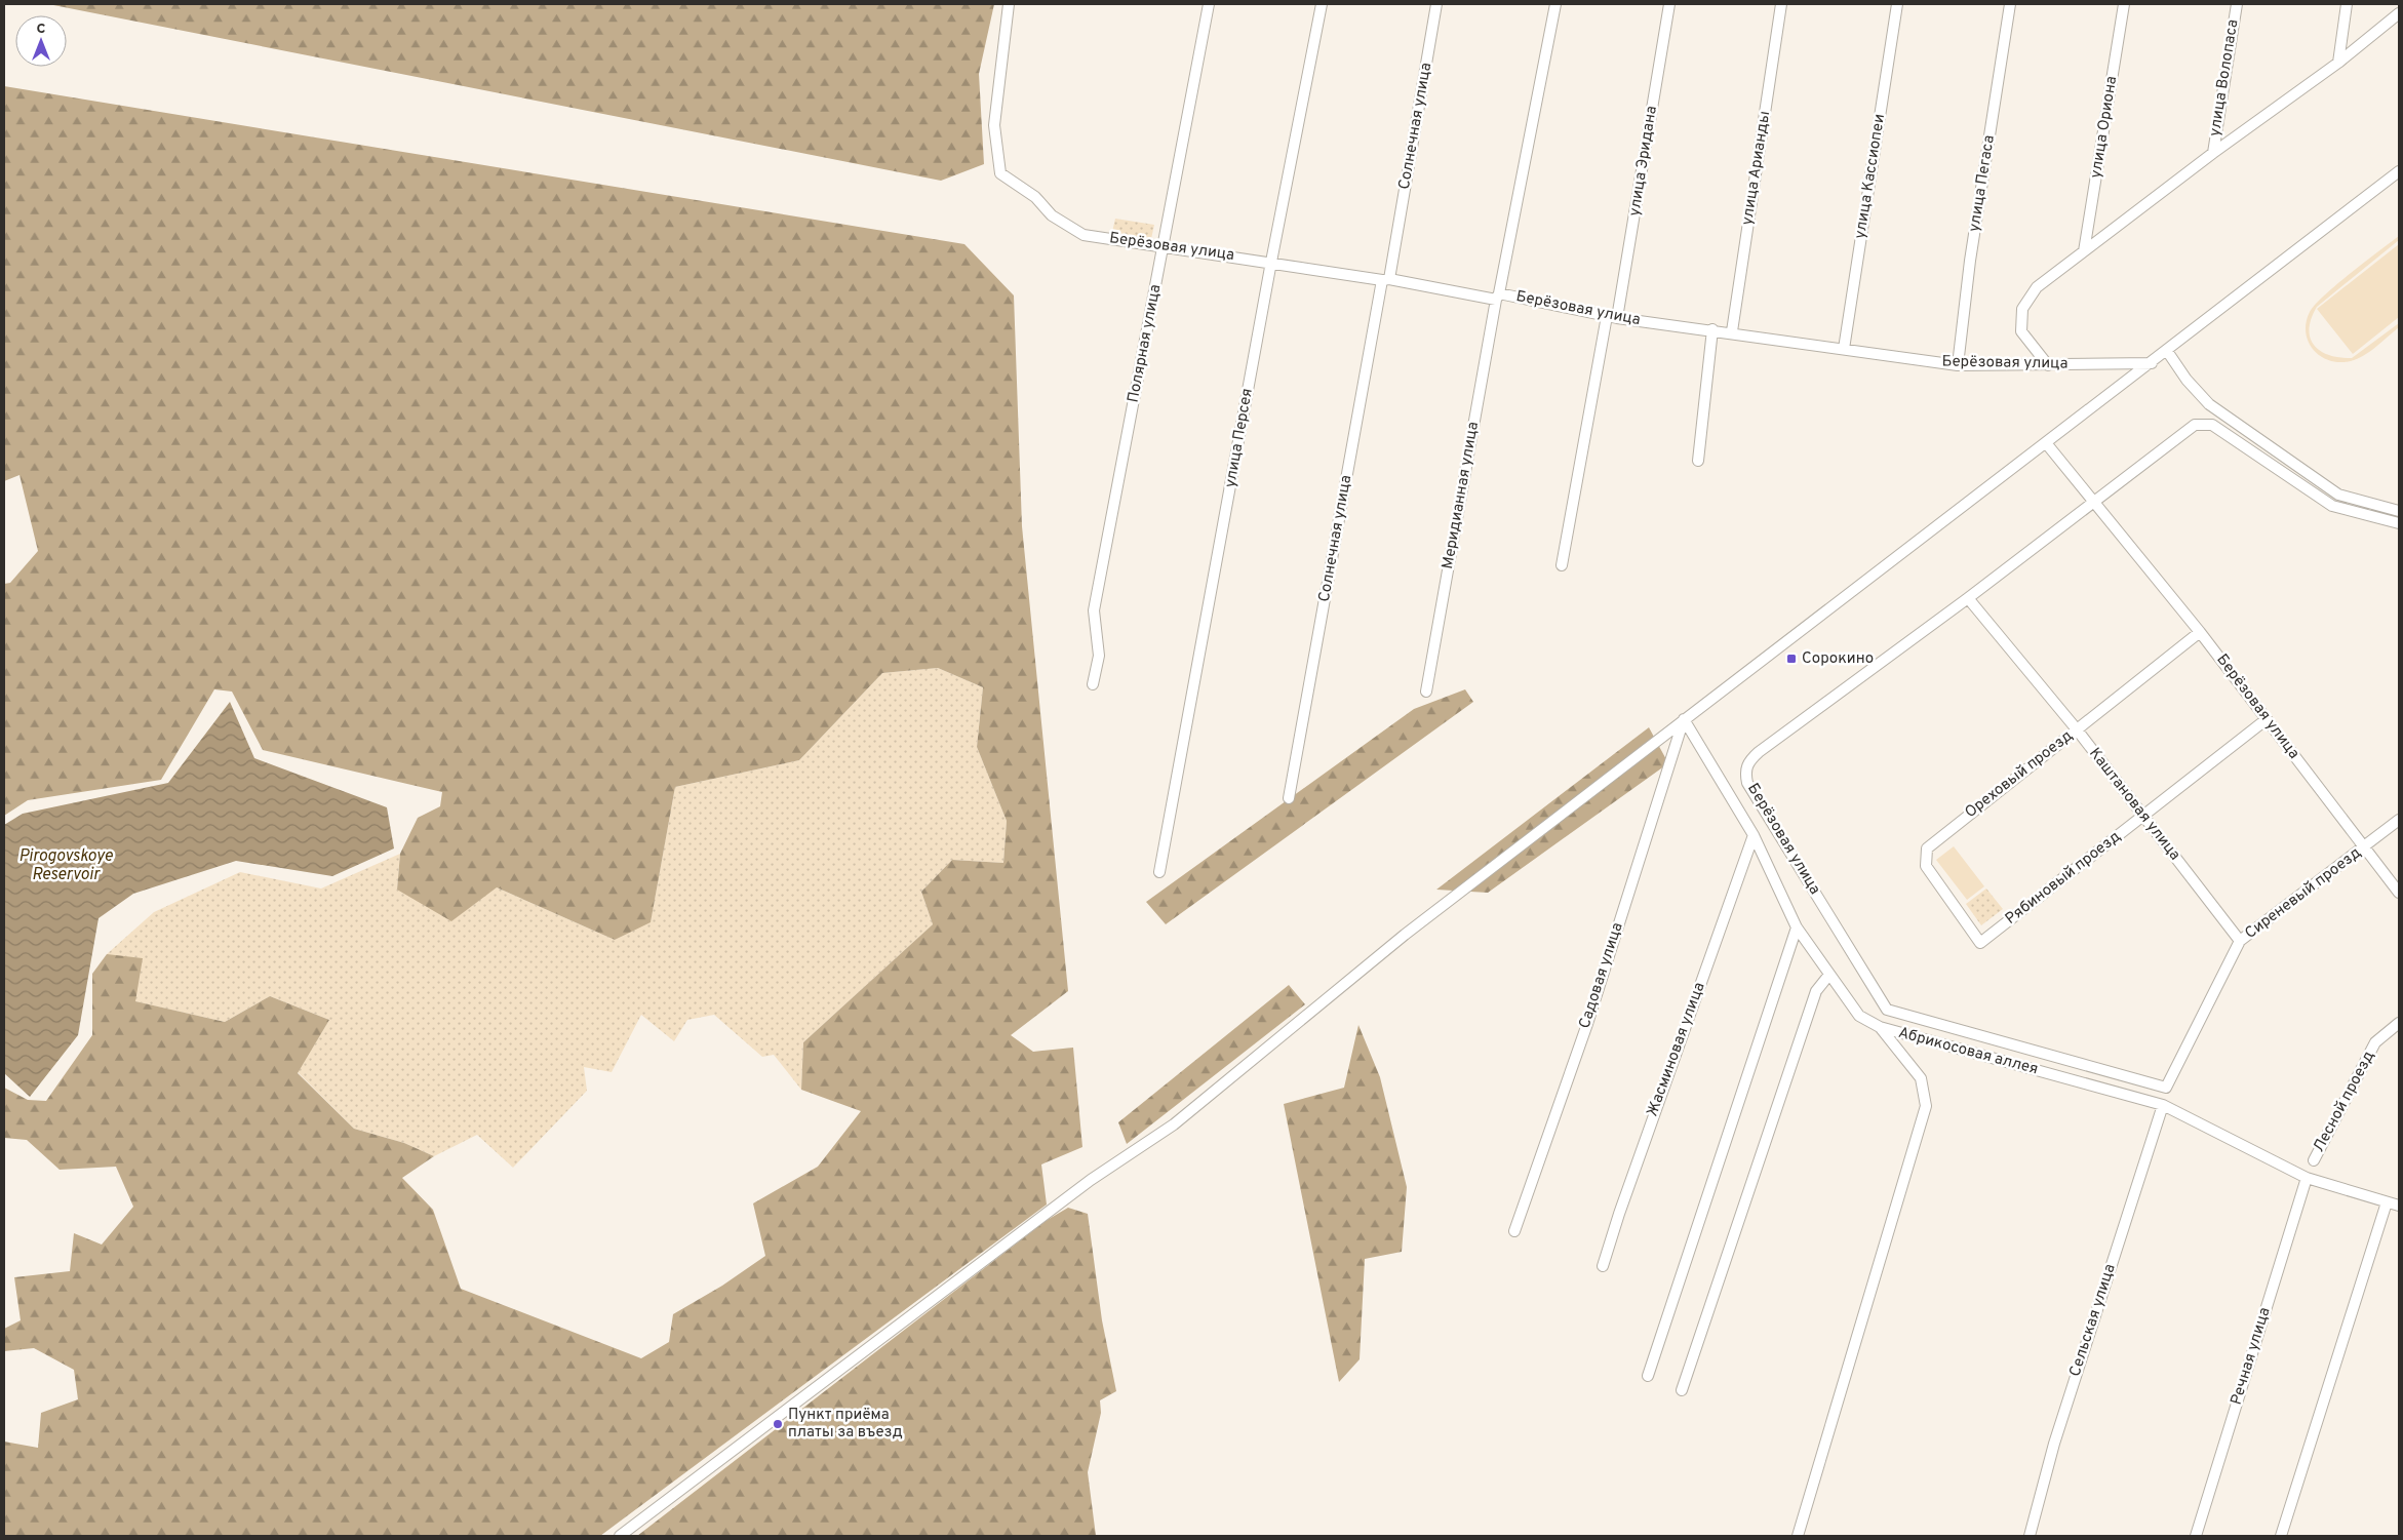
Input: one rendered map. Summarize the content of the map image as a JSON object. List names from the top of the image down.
{
  "streets": {
    "street": [
      "улица Волопаса",
      "Солнечная улица",
      "улица Ориона",
      "улица Эридана",
      "улица Арианды",
      "улица Кассиопеи",
      "улица Пегаса",
      "Берёзовая улица",
      "Полярная улица",
      "улица Персея",
      "Меридианная улица",
      "Ореховый проезд",
      "Каштановая улица",
      "Рябиновый проезд",
      "Сиреневый проезд",
      "Садовая улица",
      "Жасминовая улица",
      "Абрикосовая аллея",
      "Лесной проезд",
      "Сельская улица",
      "Речная улица"
    ]
  },
  "crossings": [
    ["Солнечная улица", "Берёзовая улица"],
    ["улица Эридана", "Берёзовая улица"],
    ["улица Арианды", "Берёзовая улица"],
    ["улица Кассиопеи", "Берёзовая улица"],
    ["улица Пегаса", "Берёзовая улица"],
    ["Берёзовая улица", "Полярная улица"],
    ["Берёзовая улица", "улица Персея"],
    ["Берёзовая улица", "Меридианная улица"],
    ["Берёзовая улица", "Ореховый проезд"],
    ["Берёзовая улица", "Каштановая улица"],
    ["Берёзовая улица", "Рябиновый проезд"],
    ["Берёзовая улица", "Сиреневый проезд"],
    ["Ореховый проезд", "Каштановая улица"],
    ["Ореховый проезд", "Рябиновый проезд"],
    ["Каштановая улица", "Рябиновый проезд"],
    ["Каштановая улица", "Сиреневый проезд"],
    ["Садовая улица", "Абрикосовая аллея"],
    ["Жасминовая улица", "Абрикосовая аллея"],
    ["Абрикосовая аллея", "Сельская улица"],
    ["Абрикосовая аллея", "Речная улица"]
  ],
  "water": ["Pirogovskoye Reservoir"],
  "places": {
    "transit": ["Сорокино"],
    "other": ["Пункт приёма платы за въезд"]
  },
  "north": "top"
}
